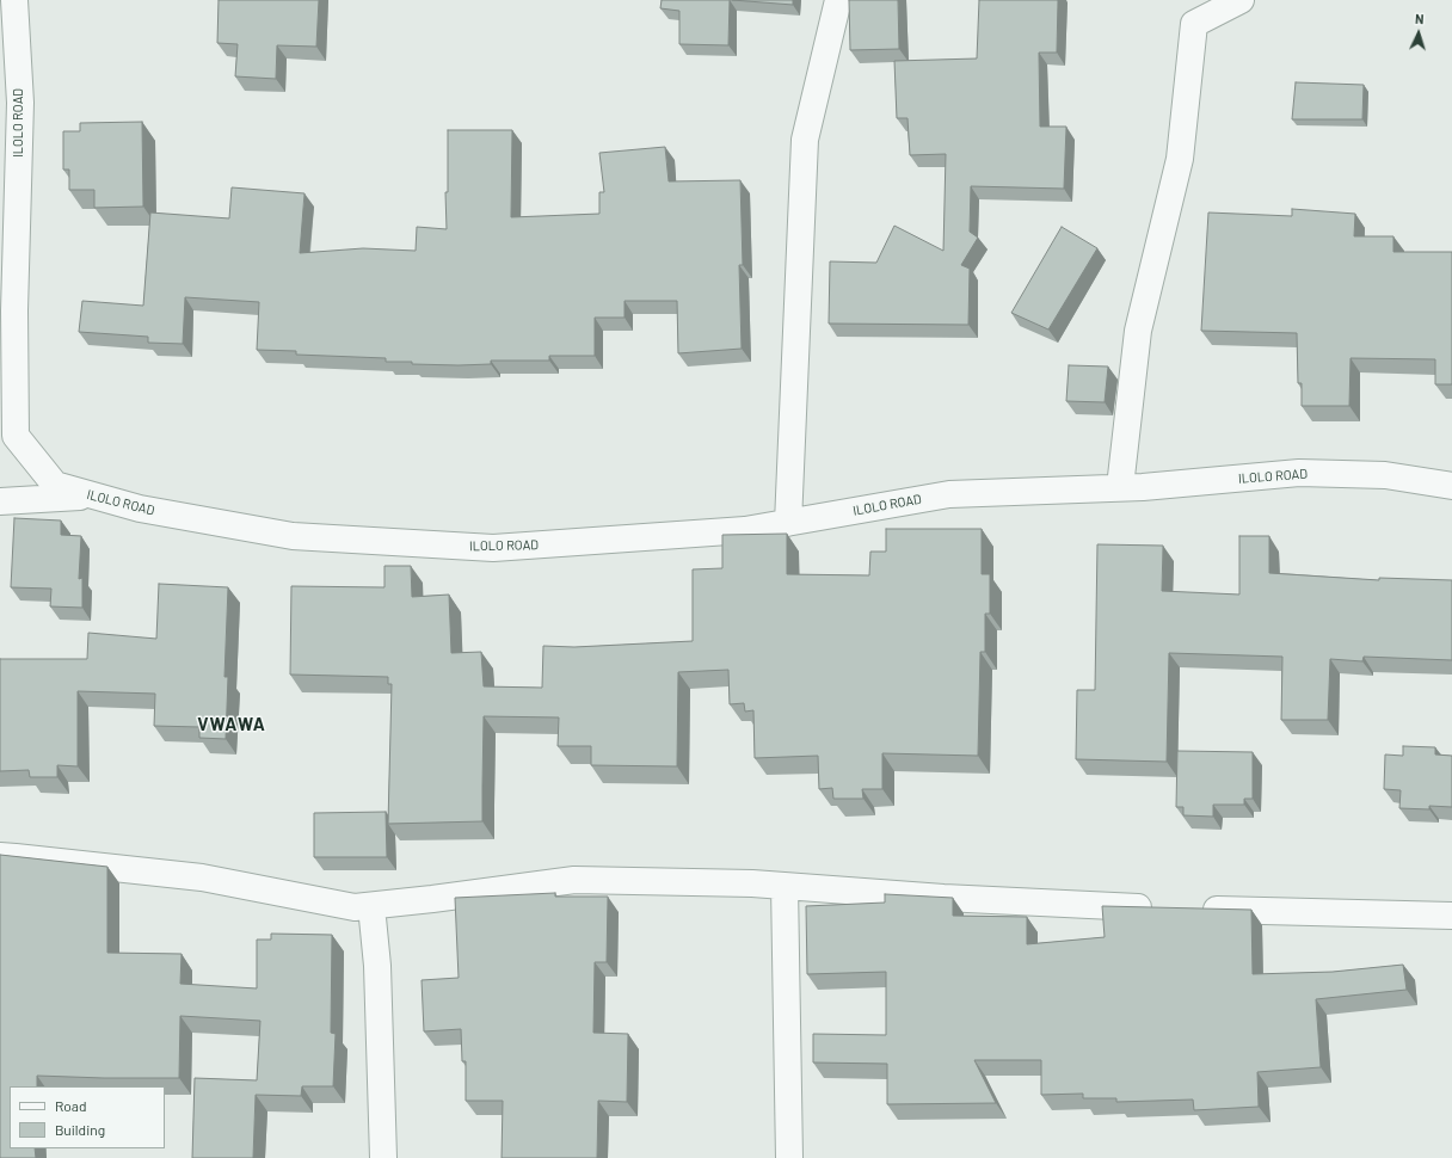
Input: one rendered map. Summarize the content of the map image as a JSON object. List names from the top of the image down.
{
  "streets": {
    "street": ["ILOLO ROAD"]
  },
  "districts": ["VWAWA"],
  "legend": ["Road", "Building"],
  "north": "top"
}
